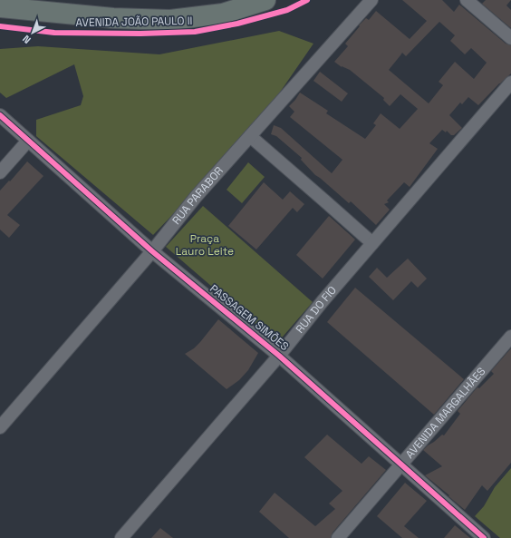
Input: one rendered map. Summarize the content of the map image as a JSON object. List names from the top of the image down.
{
  "streets": {
    "main road": ["AVENIDA JOÃO PAULO II"],
    "street": [
      "RUA PARABOR",
      "RUA DO FIO",
      "PASSAGEM SIMÕES",
      "AVENIDA MARGALHÃES"
    ]
  },
  "crossings": [
    ["RUA PARABOR", "PASSAGEM SIMÕES"],
    ["RUA DO FIO", "PASSAGEM SIMÕES"],
    ["PASSAGEM SIMÕES", "AVENIDA MARGALHÃES"]
  ],
  "parks": ["Praça Lauro Leite"],
  "north": "bottom left"
}
